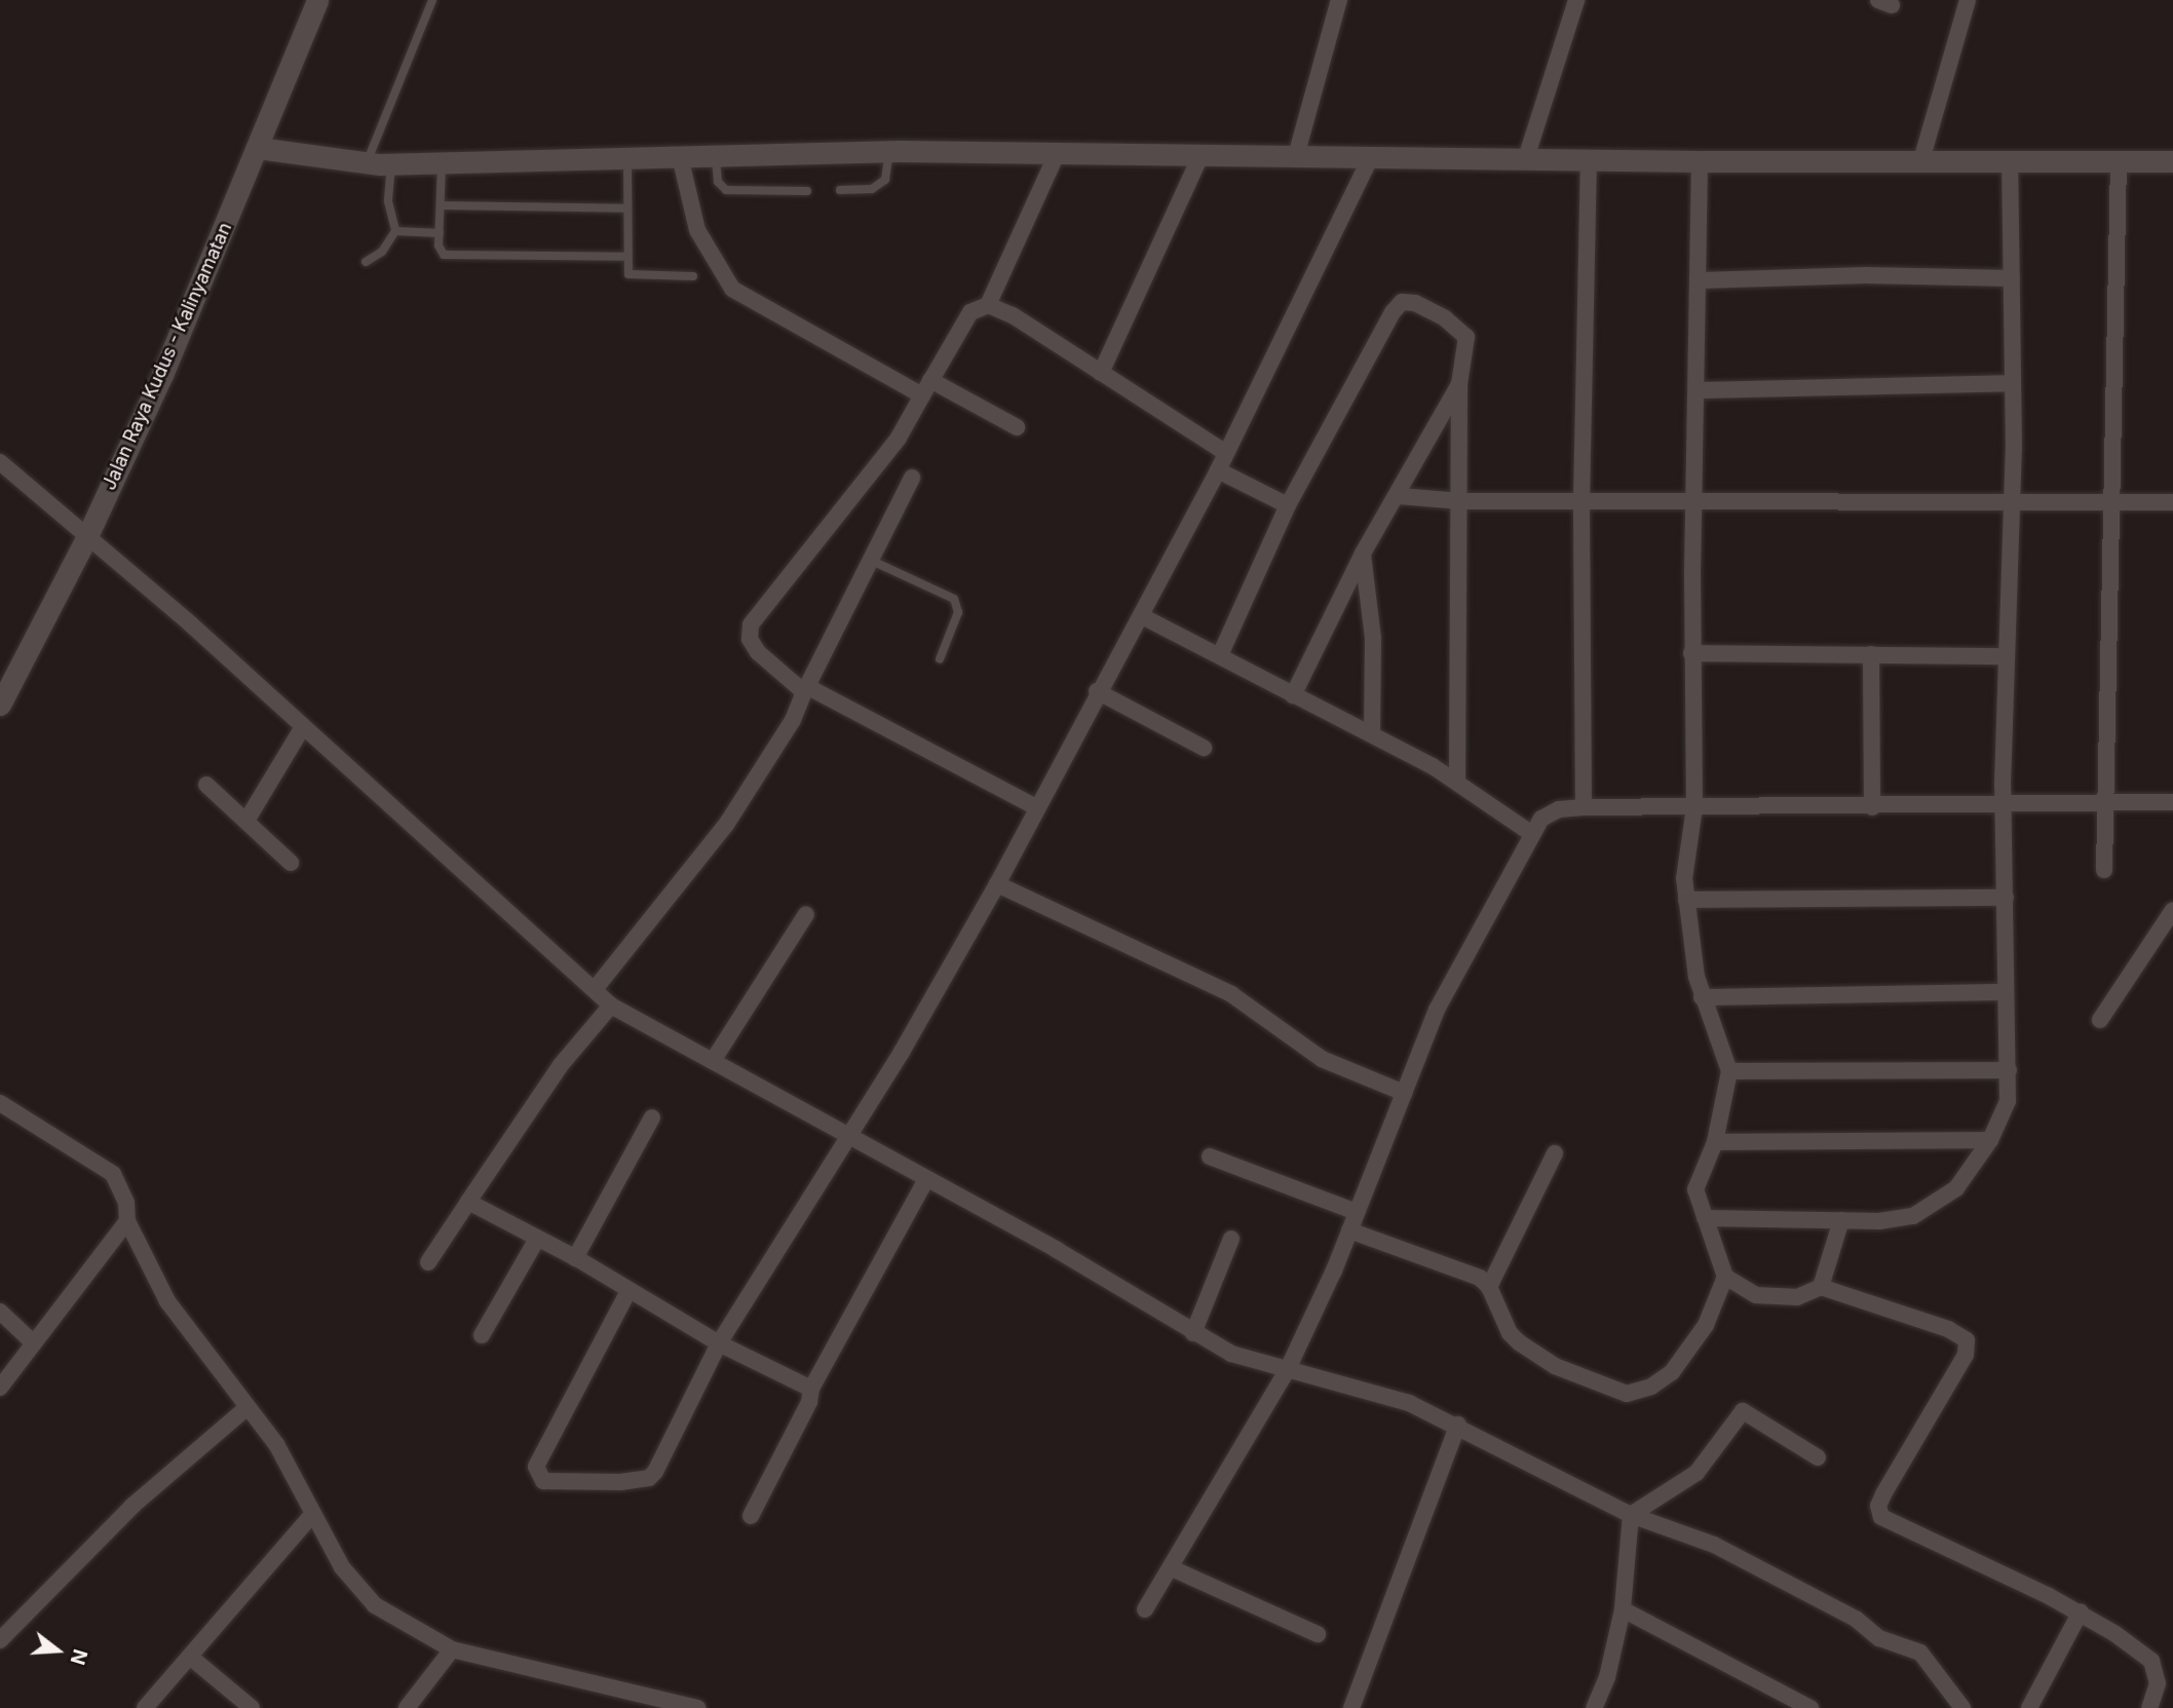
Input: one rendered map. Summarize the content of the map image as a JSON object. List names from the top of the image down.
{
  "streets": {
    "street": ["Jalan Raya Kudus - Kalinyamatan"]
  },
  "north": "right"
}
